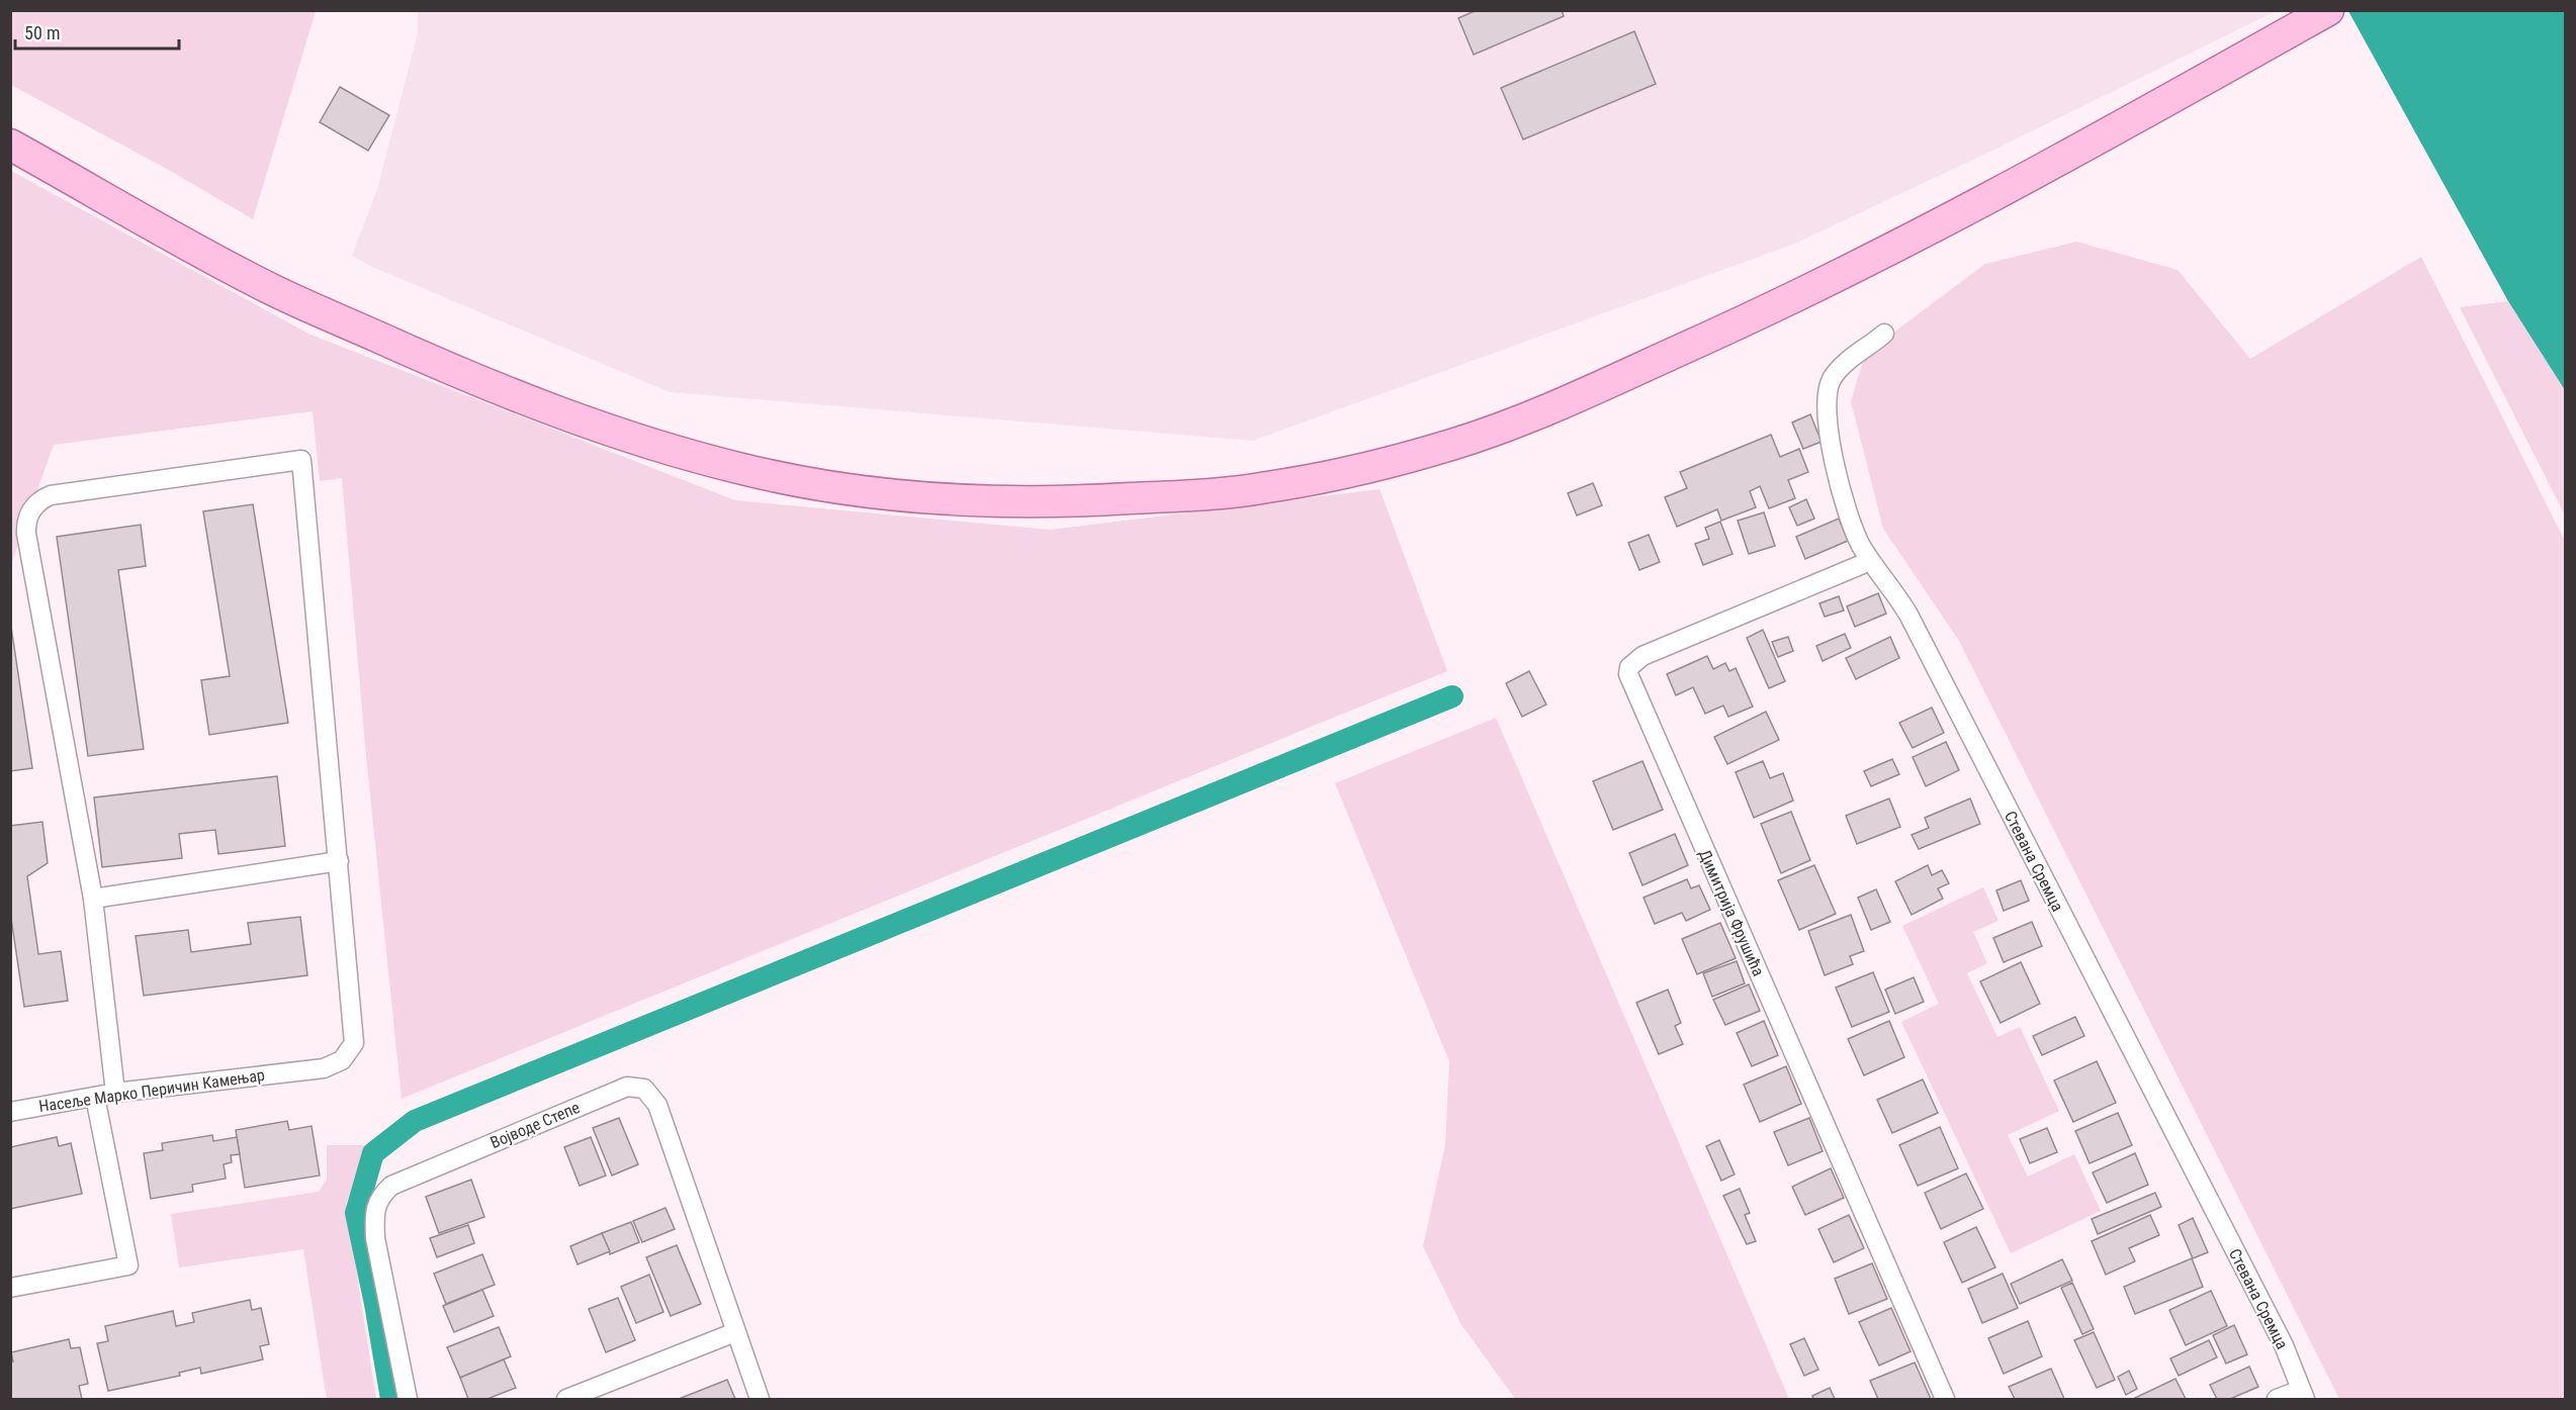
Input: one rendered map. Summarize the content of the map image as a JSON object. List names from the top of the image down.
{
  "streets": {
    "street": [
      "Стевана Сремца",
      "Димитрија Фрушића",
      "Насеље Марко Перичин Камењар",
      "Војводе Степе"
    ]
  },
  "crossings": [
    ["Стевана Сремца", "Димитрија Фрушића"]
  ],
  "scale_bar": "50 m"
}
